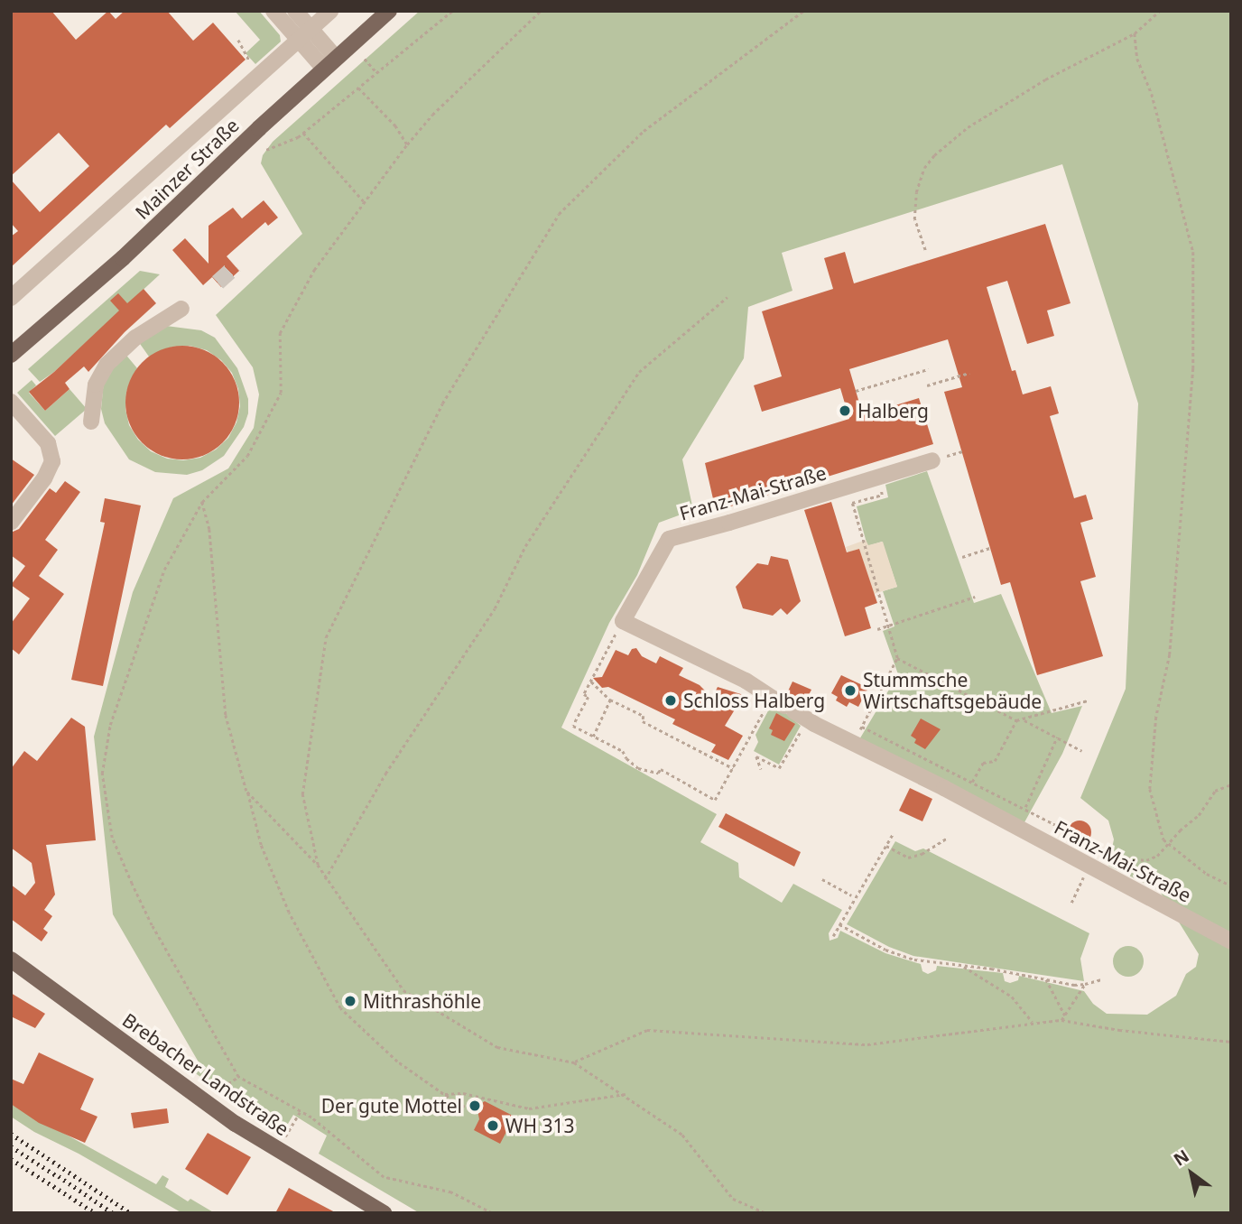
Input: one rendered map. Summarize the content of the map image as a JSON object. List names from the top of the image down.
{
  "streets": {
    "main road": ["Mainzer Straße", "Brebacher Landstraße"],
    "street": ["Franz-Mai-Straße"]
  },
  "places": [
    "Halberg",
    "Stummsche Wirtschaftsgebäude",
    "Schloss Halberg",
    "Mithrashöhle",
    "Der gute Mottel",
    "WH 313"
  ],
  "north": "top left"
}
